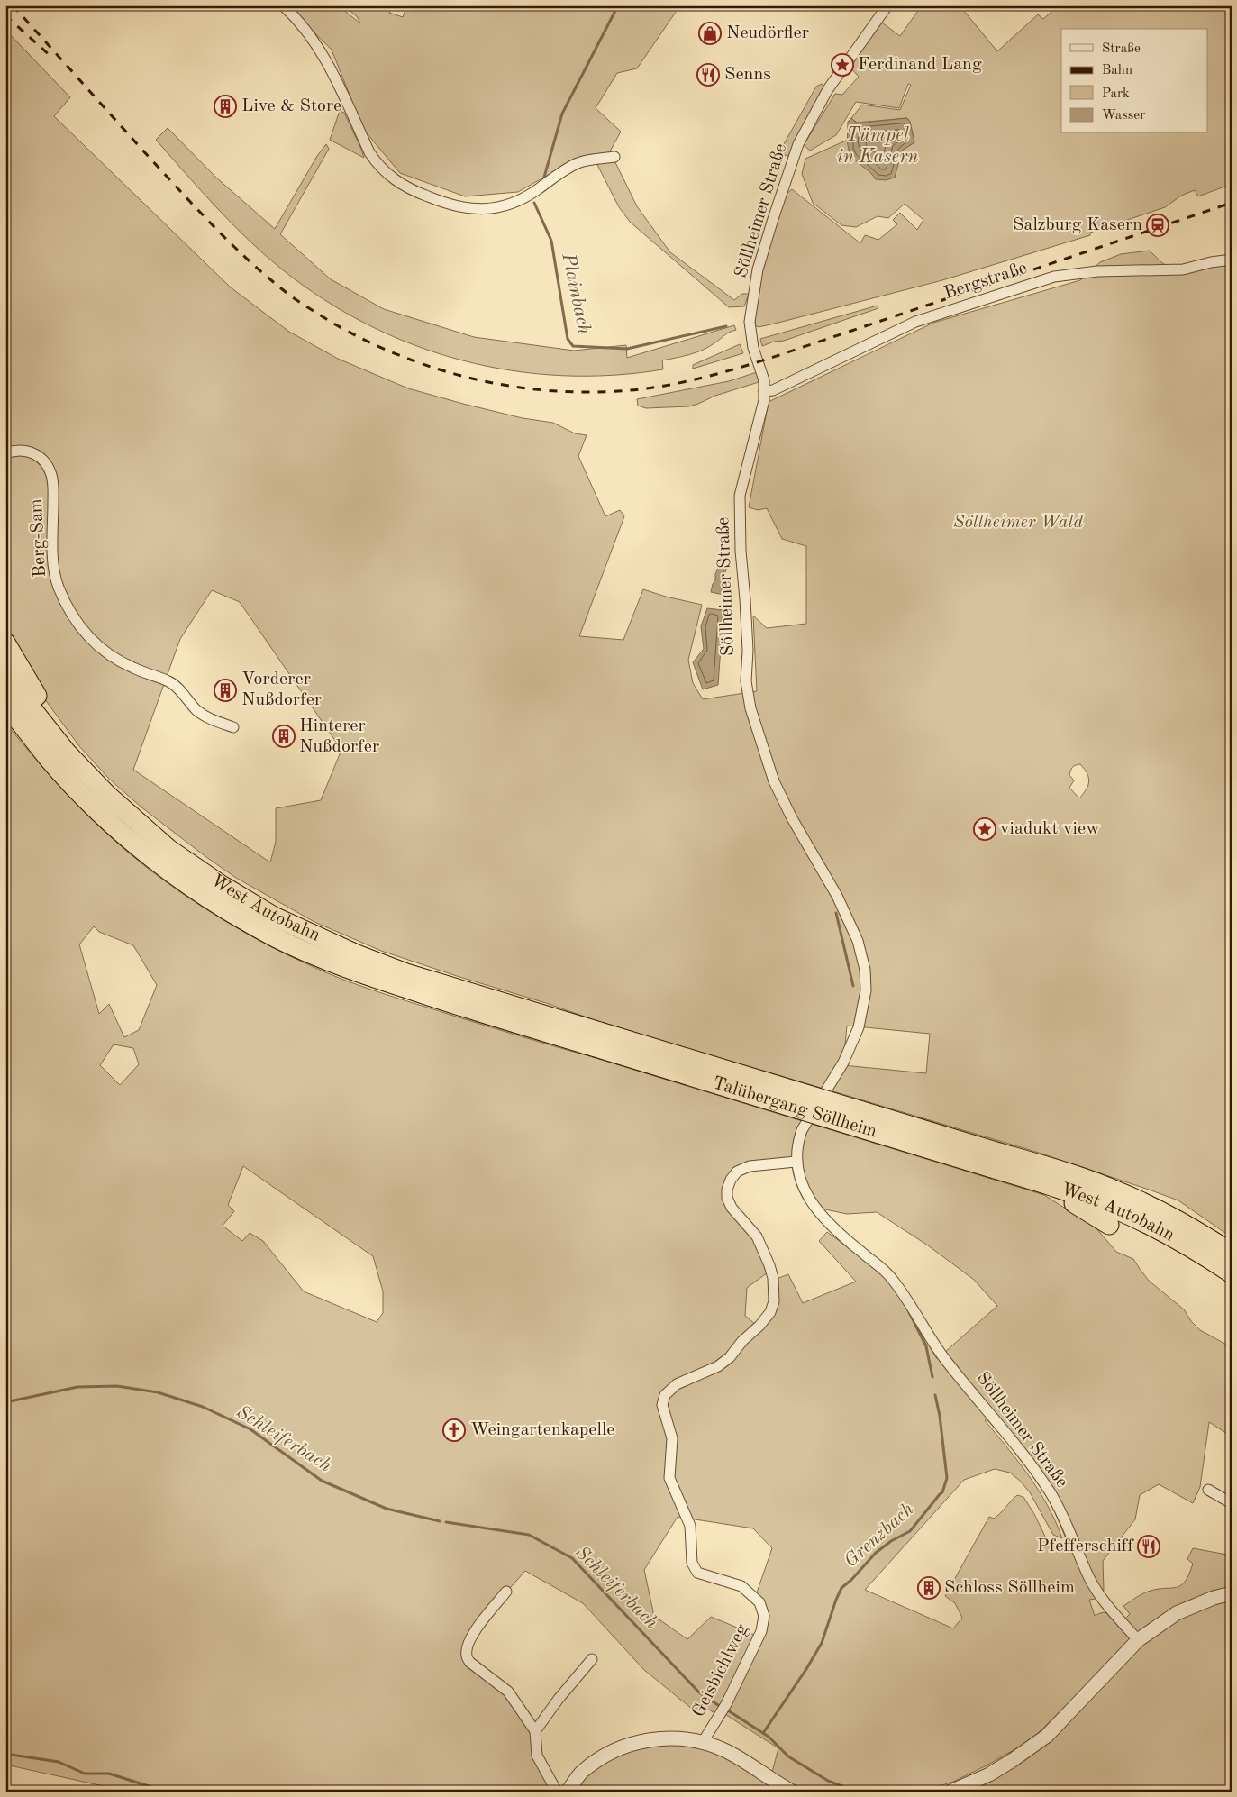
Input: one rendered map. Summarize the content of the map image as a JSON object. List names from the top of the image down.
{
  "streets": {
    "highway": ["West Autobahn", "Talübergang Söllheim"],
    "street": [
      "Söllheimer Straße",
      "Bergstraße",
      "Berg-Sam",
      "Geisbichlweg"
    ]
  },
  "crossings": [
    ["Söllheimer Straße", "Bergstraße"],
    ["Söllheimer Straße", "Geisbichlweg"],
    ["West Autobahn", "Talübergang Söllheim"]
  ],
  "water": [
    "Tümpel in Kasern",
    "Plainbach",
    "Schleiferbach",
    "Grenzbach"
  ],
  "parks": ["Söllheimer Wald"],
  "places": {
    "shop": ["Neudörfler"],
    "place": ["Ferdinand Lang", "viadukt view"],
    "restaurant": ["Senns", "Pfefferschiff"],
    "building": [
      "Live & Store",
      "Vorderer Nußdorfer",
      "Hinterer Nußdorfer",
      "Schloss Söllheim"
    ],
    "station": ["Salzburg Kasern"],
    "church": ["Weingartenkapelle"]
  },
  "legend": [
    "Straße",
    "Bahn",
    "Park",
    "Wasser"
  ]
}
